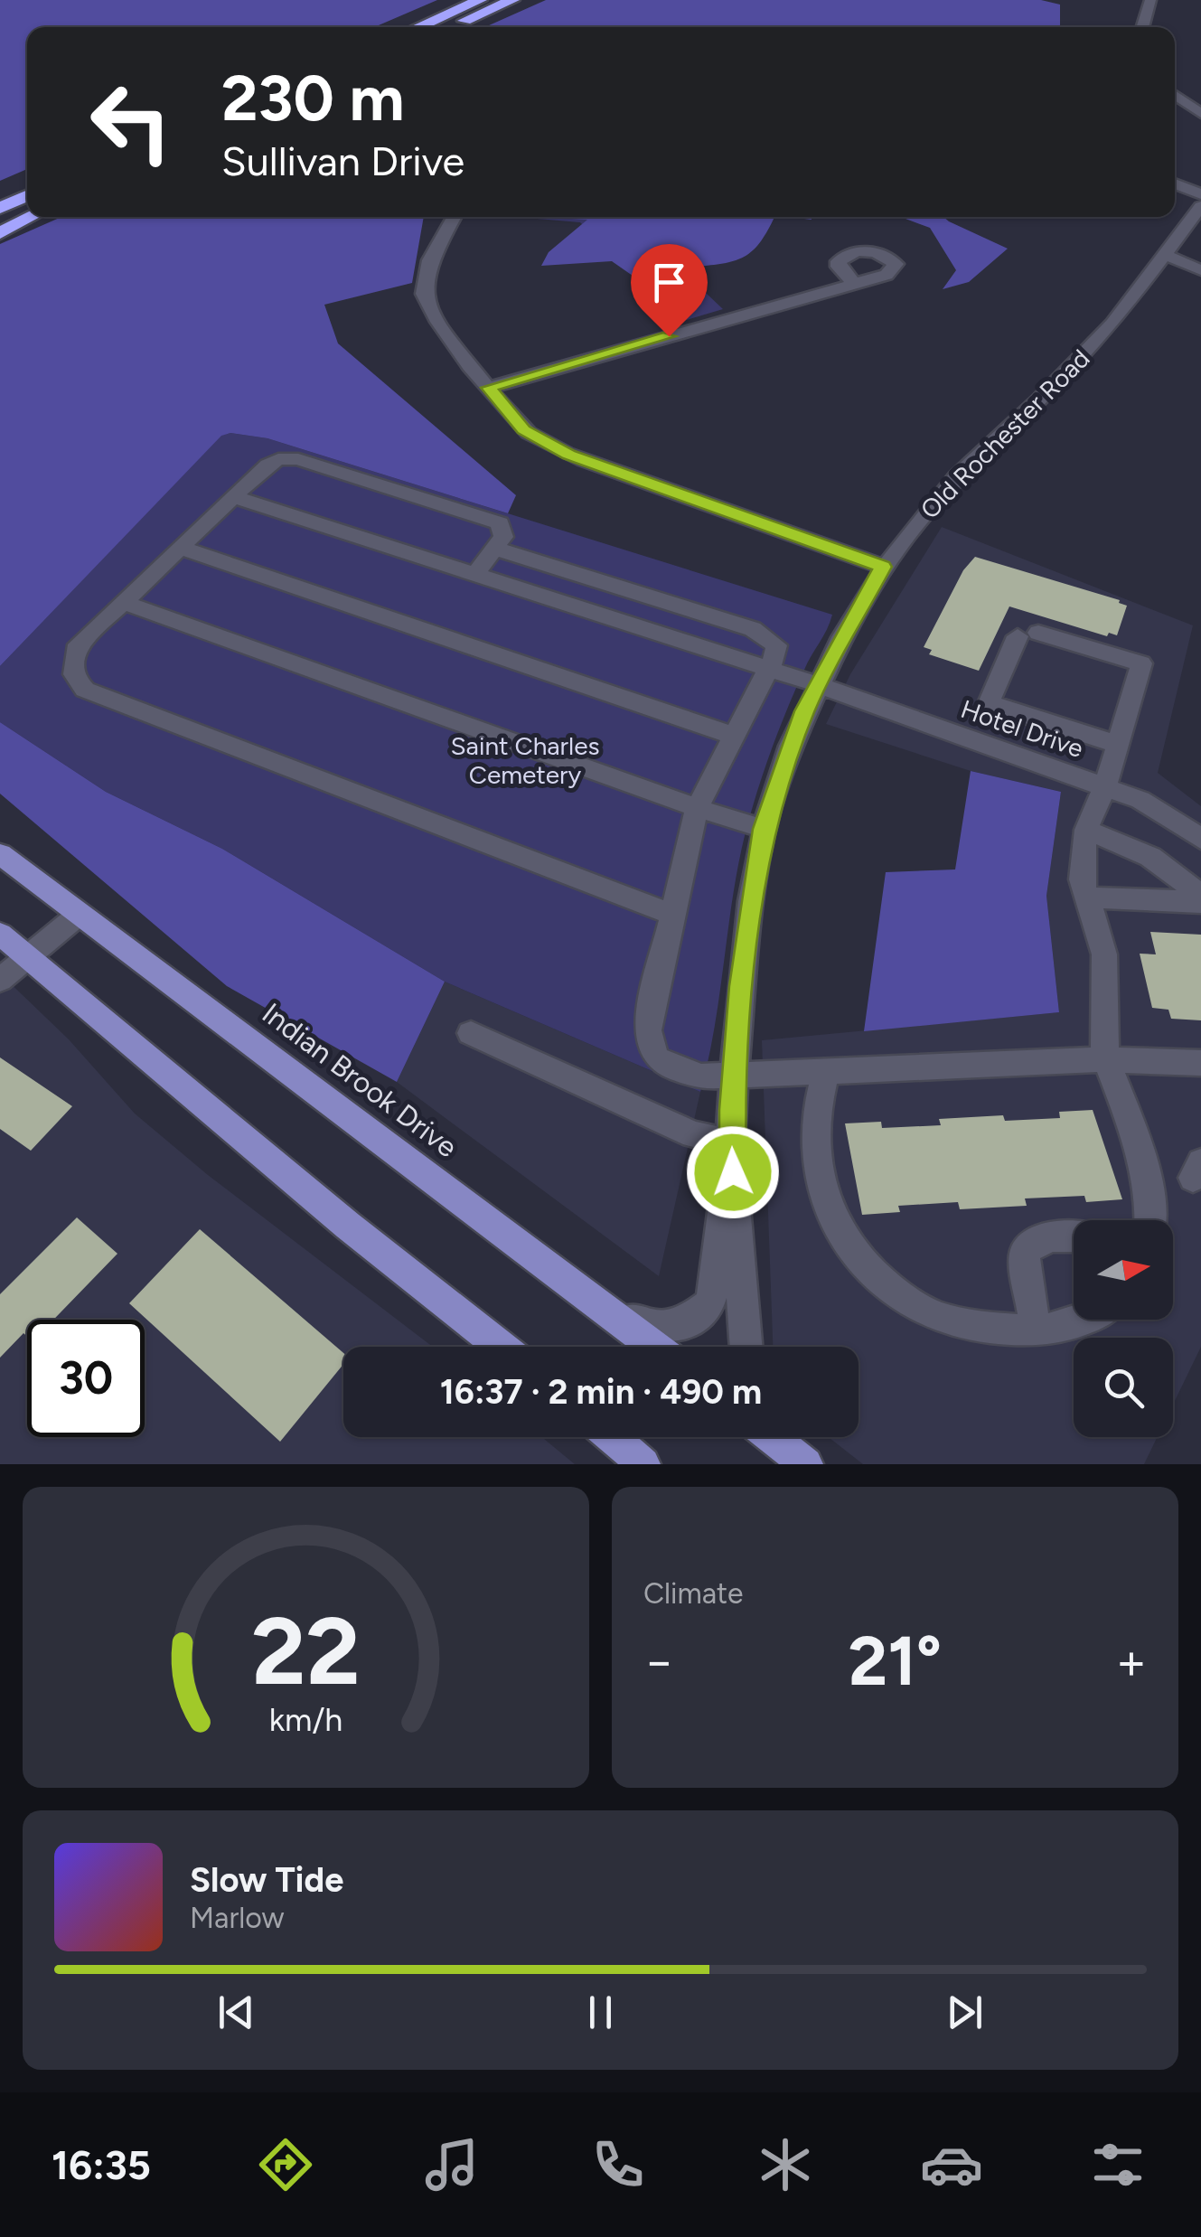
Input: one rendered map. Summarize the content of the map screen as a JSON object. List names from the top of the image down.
{
  "streets": {
    "main road": ["Indian Brook Drive"],
    "street": ["Old Rochester Road", "Hotel Drive"]
  },
  "crossings": [
    ["Old Rochester Road", "Hotel Drive"]
  ],
  "parks": ["Saint Charles Cemetery"],
  "north": "right",
  "page": {
    "turn": ["230 m", "Sullivan Drive"],
    "limit": "30",
    "trip": "16:37 · 2 min · 490 m",
    "tile": "Climate",
    "heat": ["−", "21°", "+"],
    "song": ["Slow Tide", "Marlow"],
    "tabs": "16:35",
    "gauge": ["22", "km/h"]
  }
}
